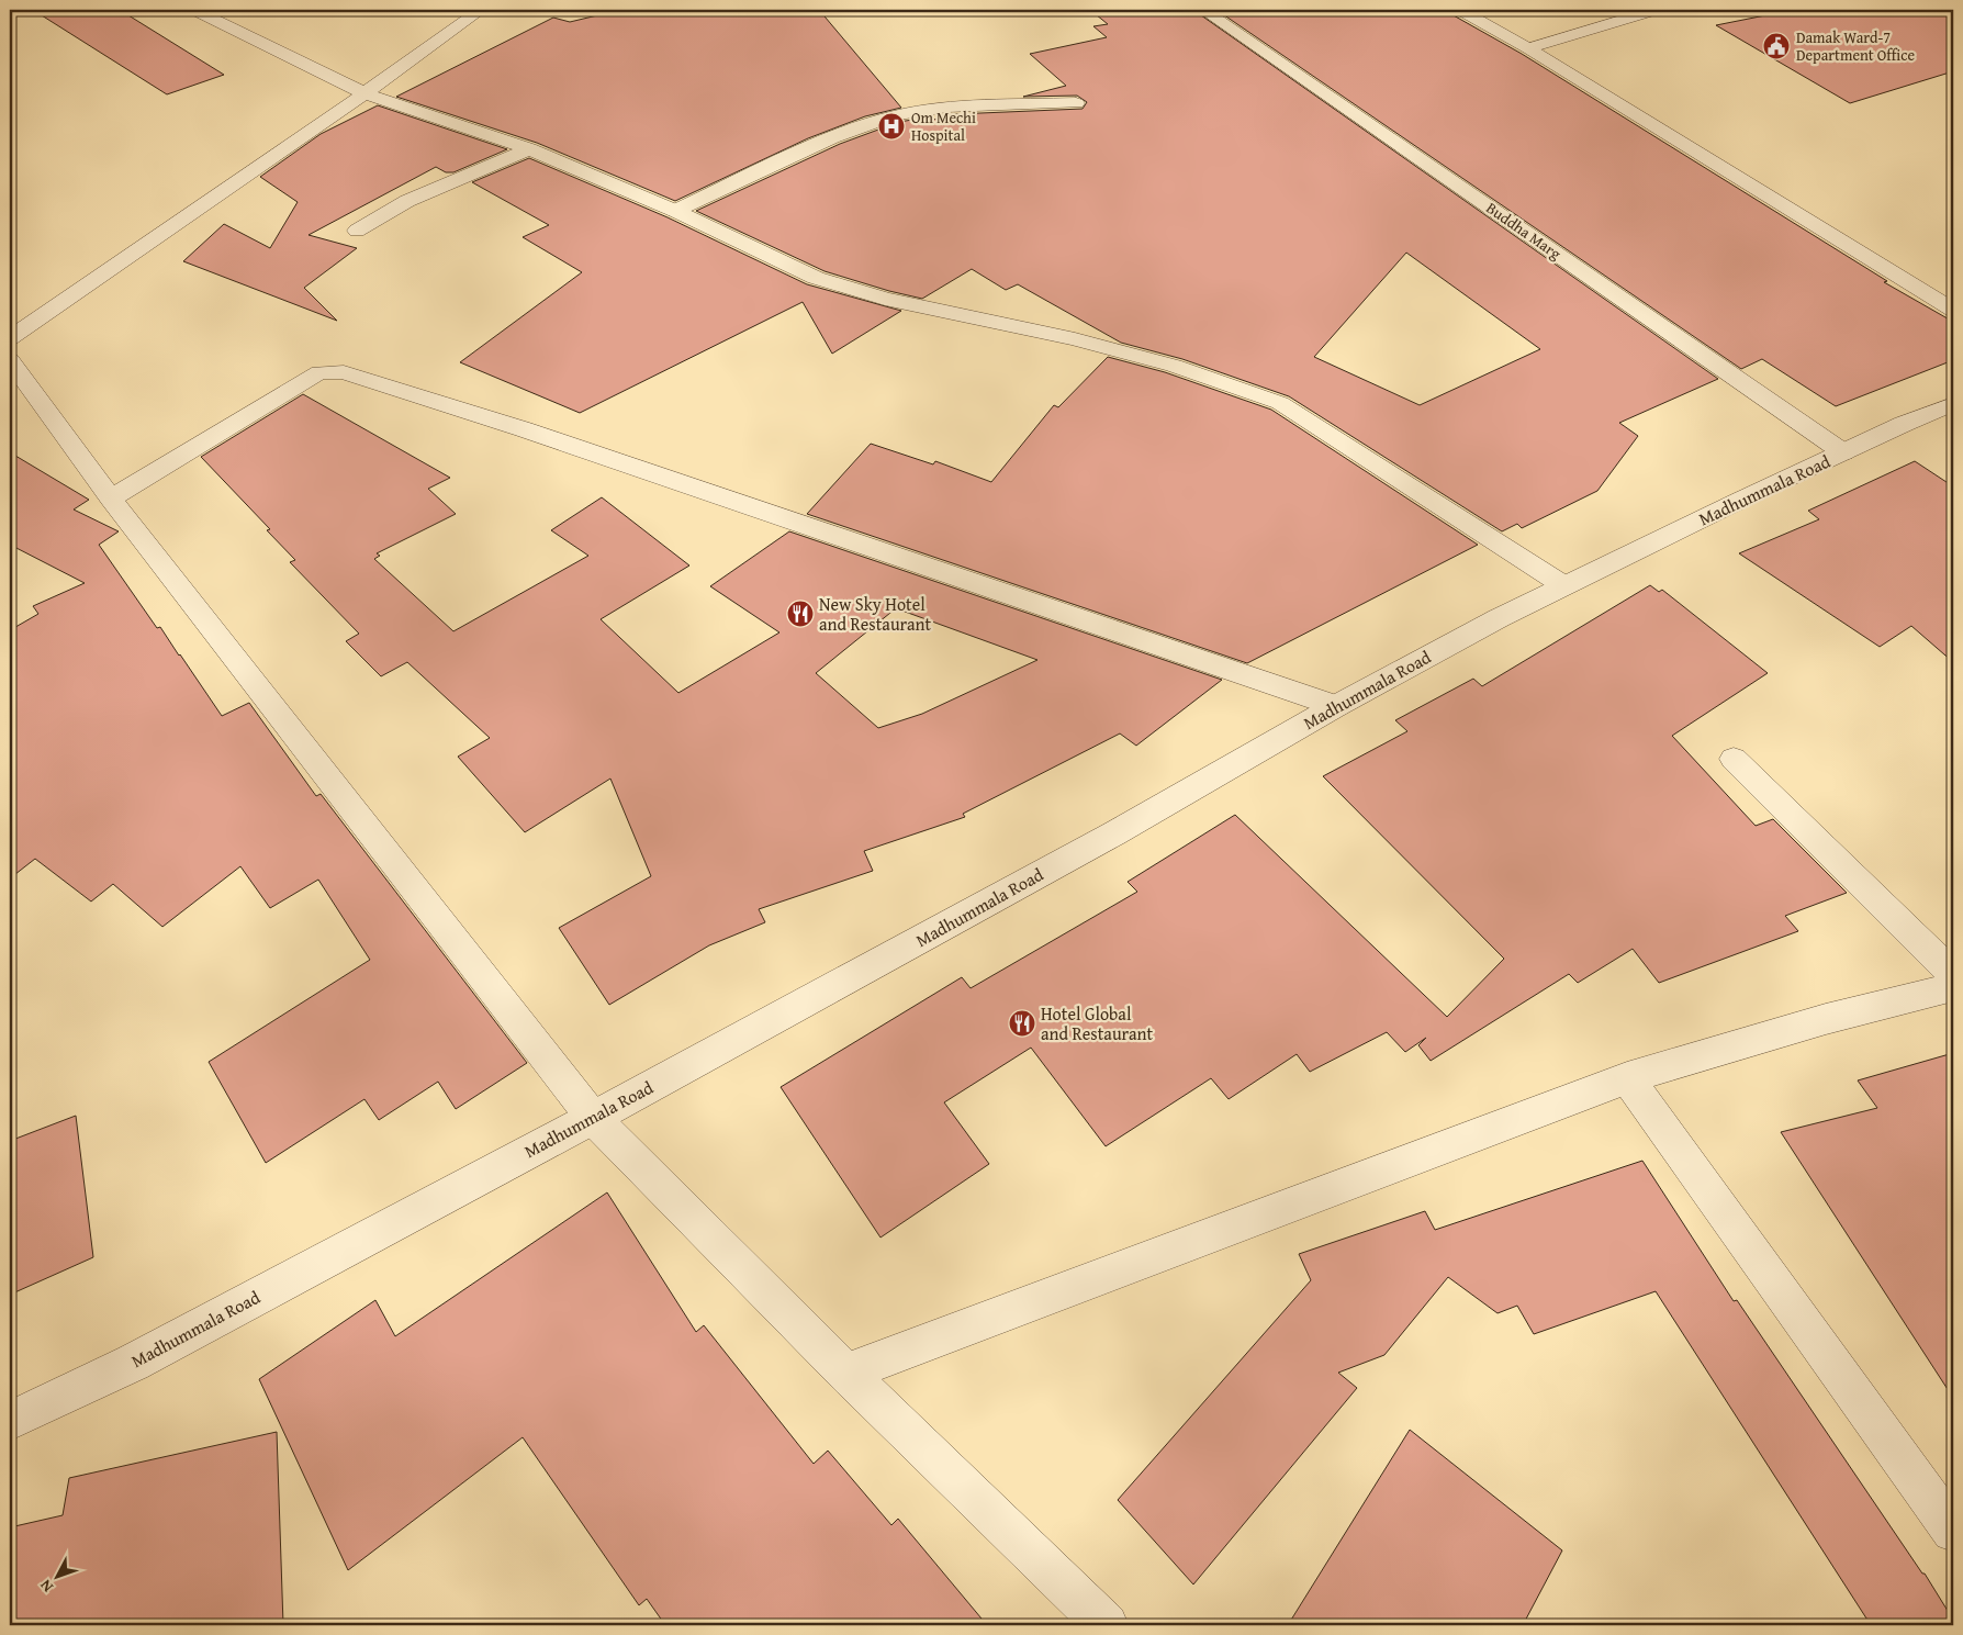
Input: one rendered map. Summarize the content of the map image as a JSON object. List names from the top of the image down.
{
  "streets": {
    "street": ["Buddha Marg", "Madhummala Road"]
  },
  "crossings": [
    ["Buddha Marg", "Madhummala Road"]
  ],
  "places": {
    "public building": ["Damak Ward-7 Department Office"],
    "hospital": ["Om Mechi Hospital"],
    "restaurant": ["New Sky Hotel and Restaurant", "Hotel Global and Restaurant"]
  },
  "north": "bottom left"
}
